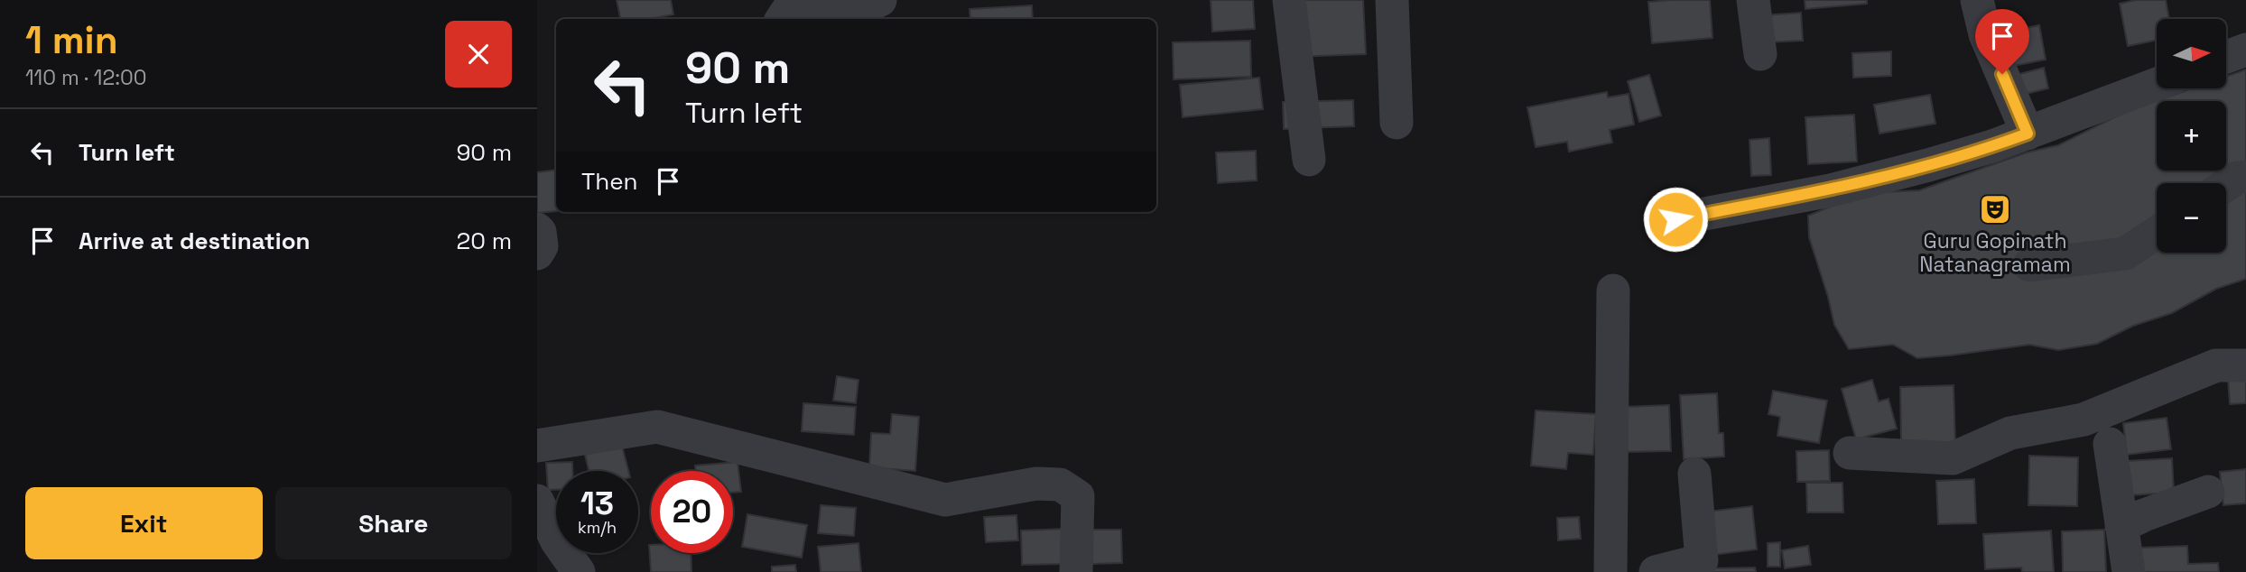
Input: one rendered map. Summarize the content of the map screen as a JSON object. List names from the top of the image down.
{
  "places": {
    "theatre": ["Guru Gopinath Natanagramam"]
  },
  "north": "right",
  "page": {
    "heading": ["1 min", "110 m · 12:00"],
    "map_buttons": ["+", "−"],
    "turn": ["90 m", "Turn left"],
    "list": [
      {
        "name": "Turn left",
        "value": "90 m"
      },
      {
        "name": "Arrive at destination",
        "value": "20 m"
      }
    ],
    "then": "Then",
    "speed": "13 km/h",
    "limit": "20",
    "buttons": ["Exit", "Share"]
  }
}
